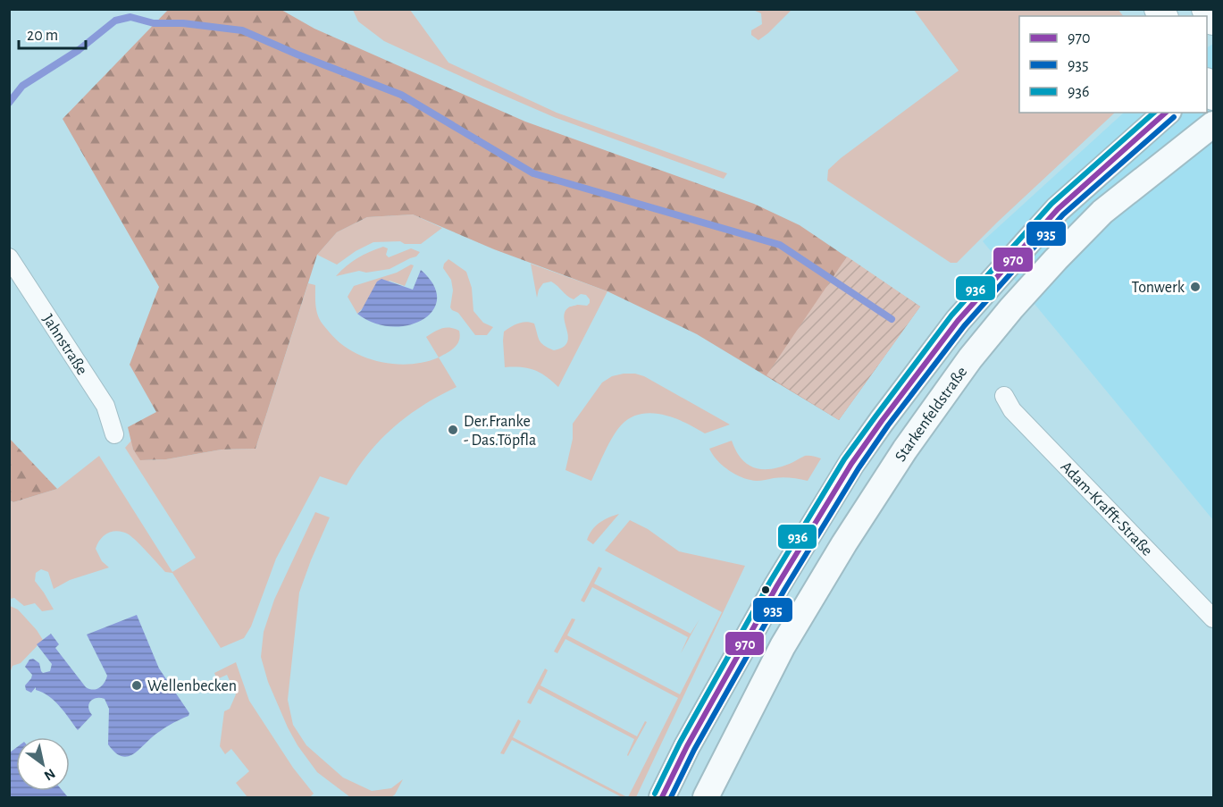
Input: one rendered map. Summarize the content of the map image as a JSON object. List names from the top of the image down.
{
  "streets": {
    "main road": ["Starkenfeldstraße"],
    "street": ["Jahnstraße", "Adam-Krafft-Straße"]
  },
  "places": ["Tonwerk", "Der.Franke - Das.Töpfla", "Wellenbecken"],
  "lines": ["transit line 970", "transit line 936", "transit line 935"],
  "legend": ["970", "935", "936"],
  "scale_bar": "20 m",
  "north": "bottom right"
}
